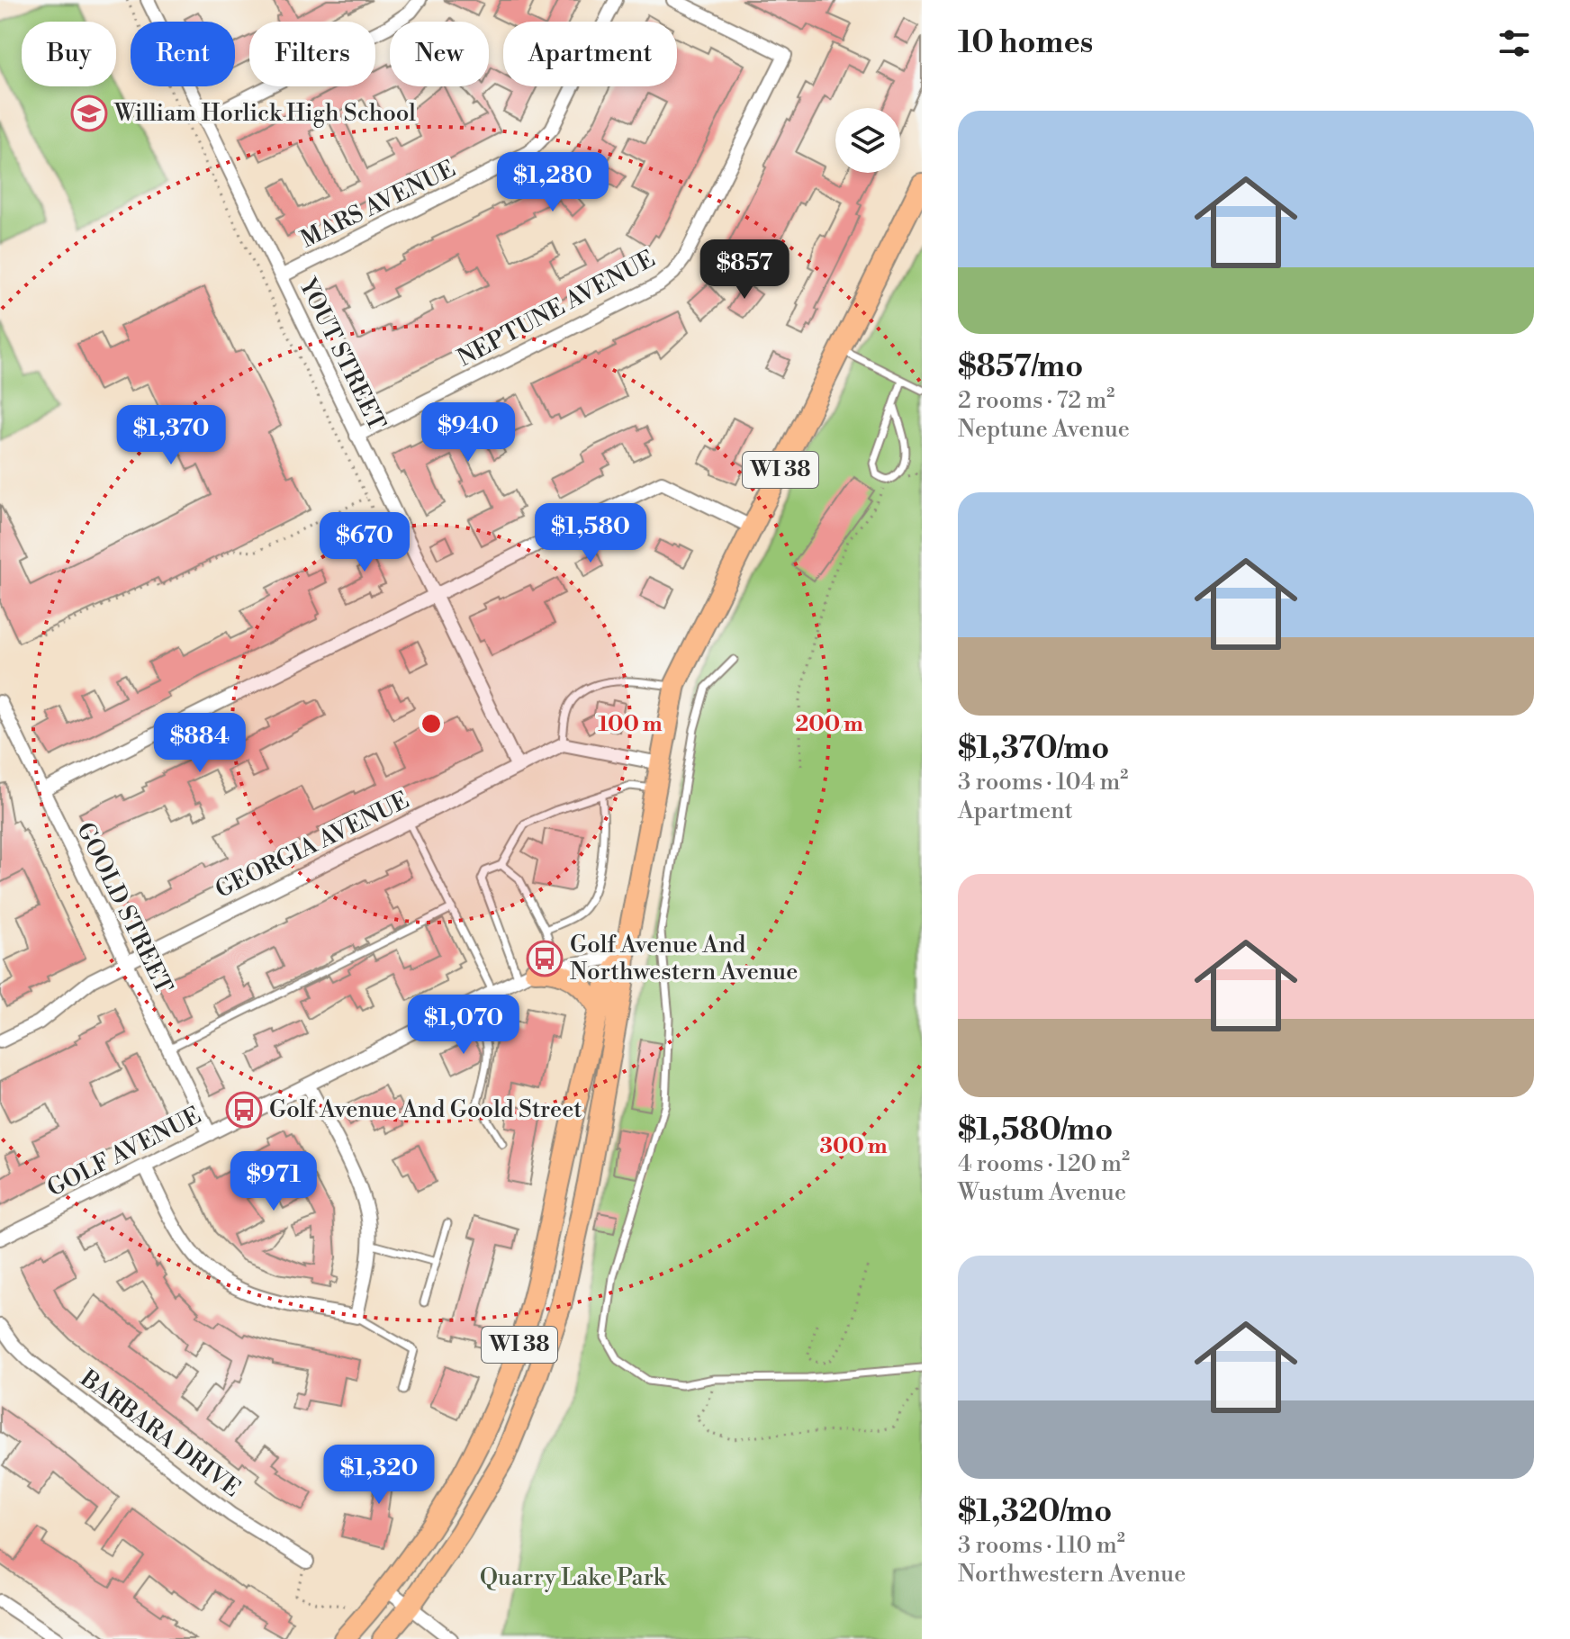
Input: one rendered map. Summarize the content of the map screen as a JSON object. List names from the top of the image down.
{
  "streets": {
    "main road": ["WI 38"],
    "street": [
      "MARS AVENUE",
      "NEPTUNE AVENUE",
      "YOUT STREET",
      "GEORGIA AVENUE",
      "GOOLD STREET",
      "GOLF AVENUE",
      "BARBARA DRIVE"
    ]
  },
  "crossings": [
    ["MARS AVENUE", "YOUT STREET"],
    ["NEPTUNE AVENUE", "YOUT STREET"],
    ["YOUT STREET", "GEORGIA AVENUE"],
    ["WI 38", "GOLF AVENUE"],
    ["GEORGIA AVENUE", "GOOLD STREET"],
    ["GOOLD STREET", "GOLF AVENUE"]
  ],
  "parks": ["Quarry Lake Park"],
  "places": {
    "school or university": ["William Horlick High School"],
    "bus stop": ["Golf Avenue And Northwestern Avenue", "Golf Avenue And Goold Street"]
  },
  "page": {
    "heading": "10 homes",
    "chip": [
      "Buy",
      "Rent",
      "Filters",
      "New",
      "Apartment"
    ],
    "list": [
      {
        "name": "$857/mo",
        "note": "2 rooms · 72 m² · Neptune Avenue"
      },
      {
        "name": "$1,370/mo",
        "note": "3 rooms · 104 m² · Apartment"
      },
      {
        "name": "$1,580/mo",
        "note": "4 rooms · 120 m² · Wustum Avenue"
      },
      {
        "name": "$1,320/mo",
        "note": "3 rooms · 110 m² · Northwestern Avenue"
      }
    ],
    "price": [
      "$1,280",
      "$857",
      "$940",
      "$1,370",
      "$1,580",
      "$670",
      "$884",
      "$1,070",
      "$971",
      "$1,320"
    ]
  },
  "rings": ["100 m", "200 m", "300 m"]
}
